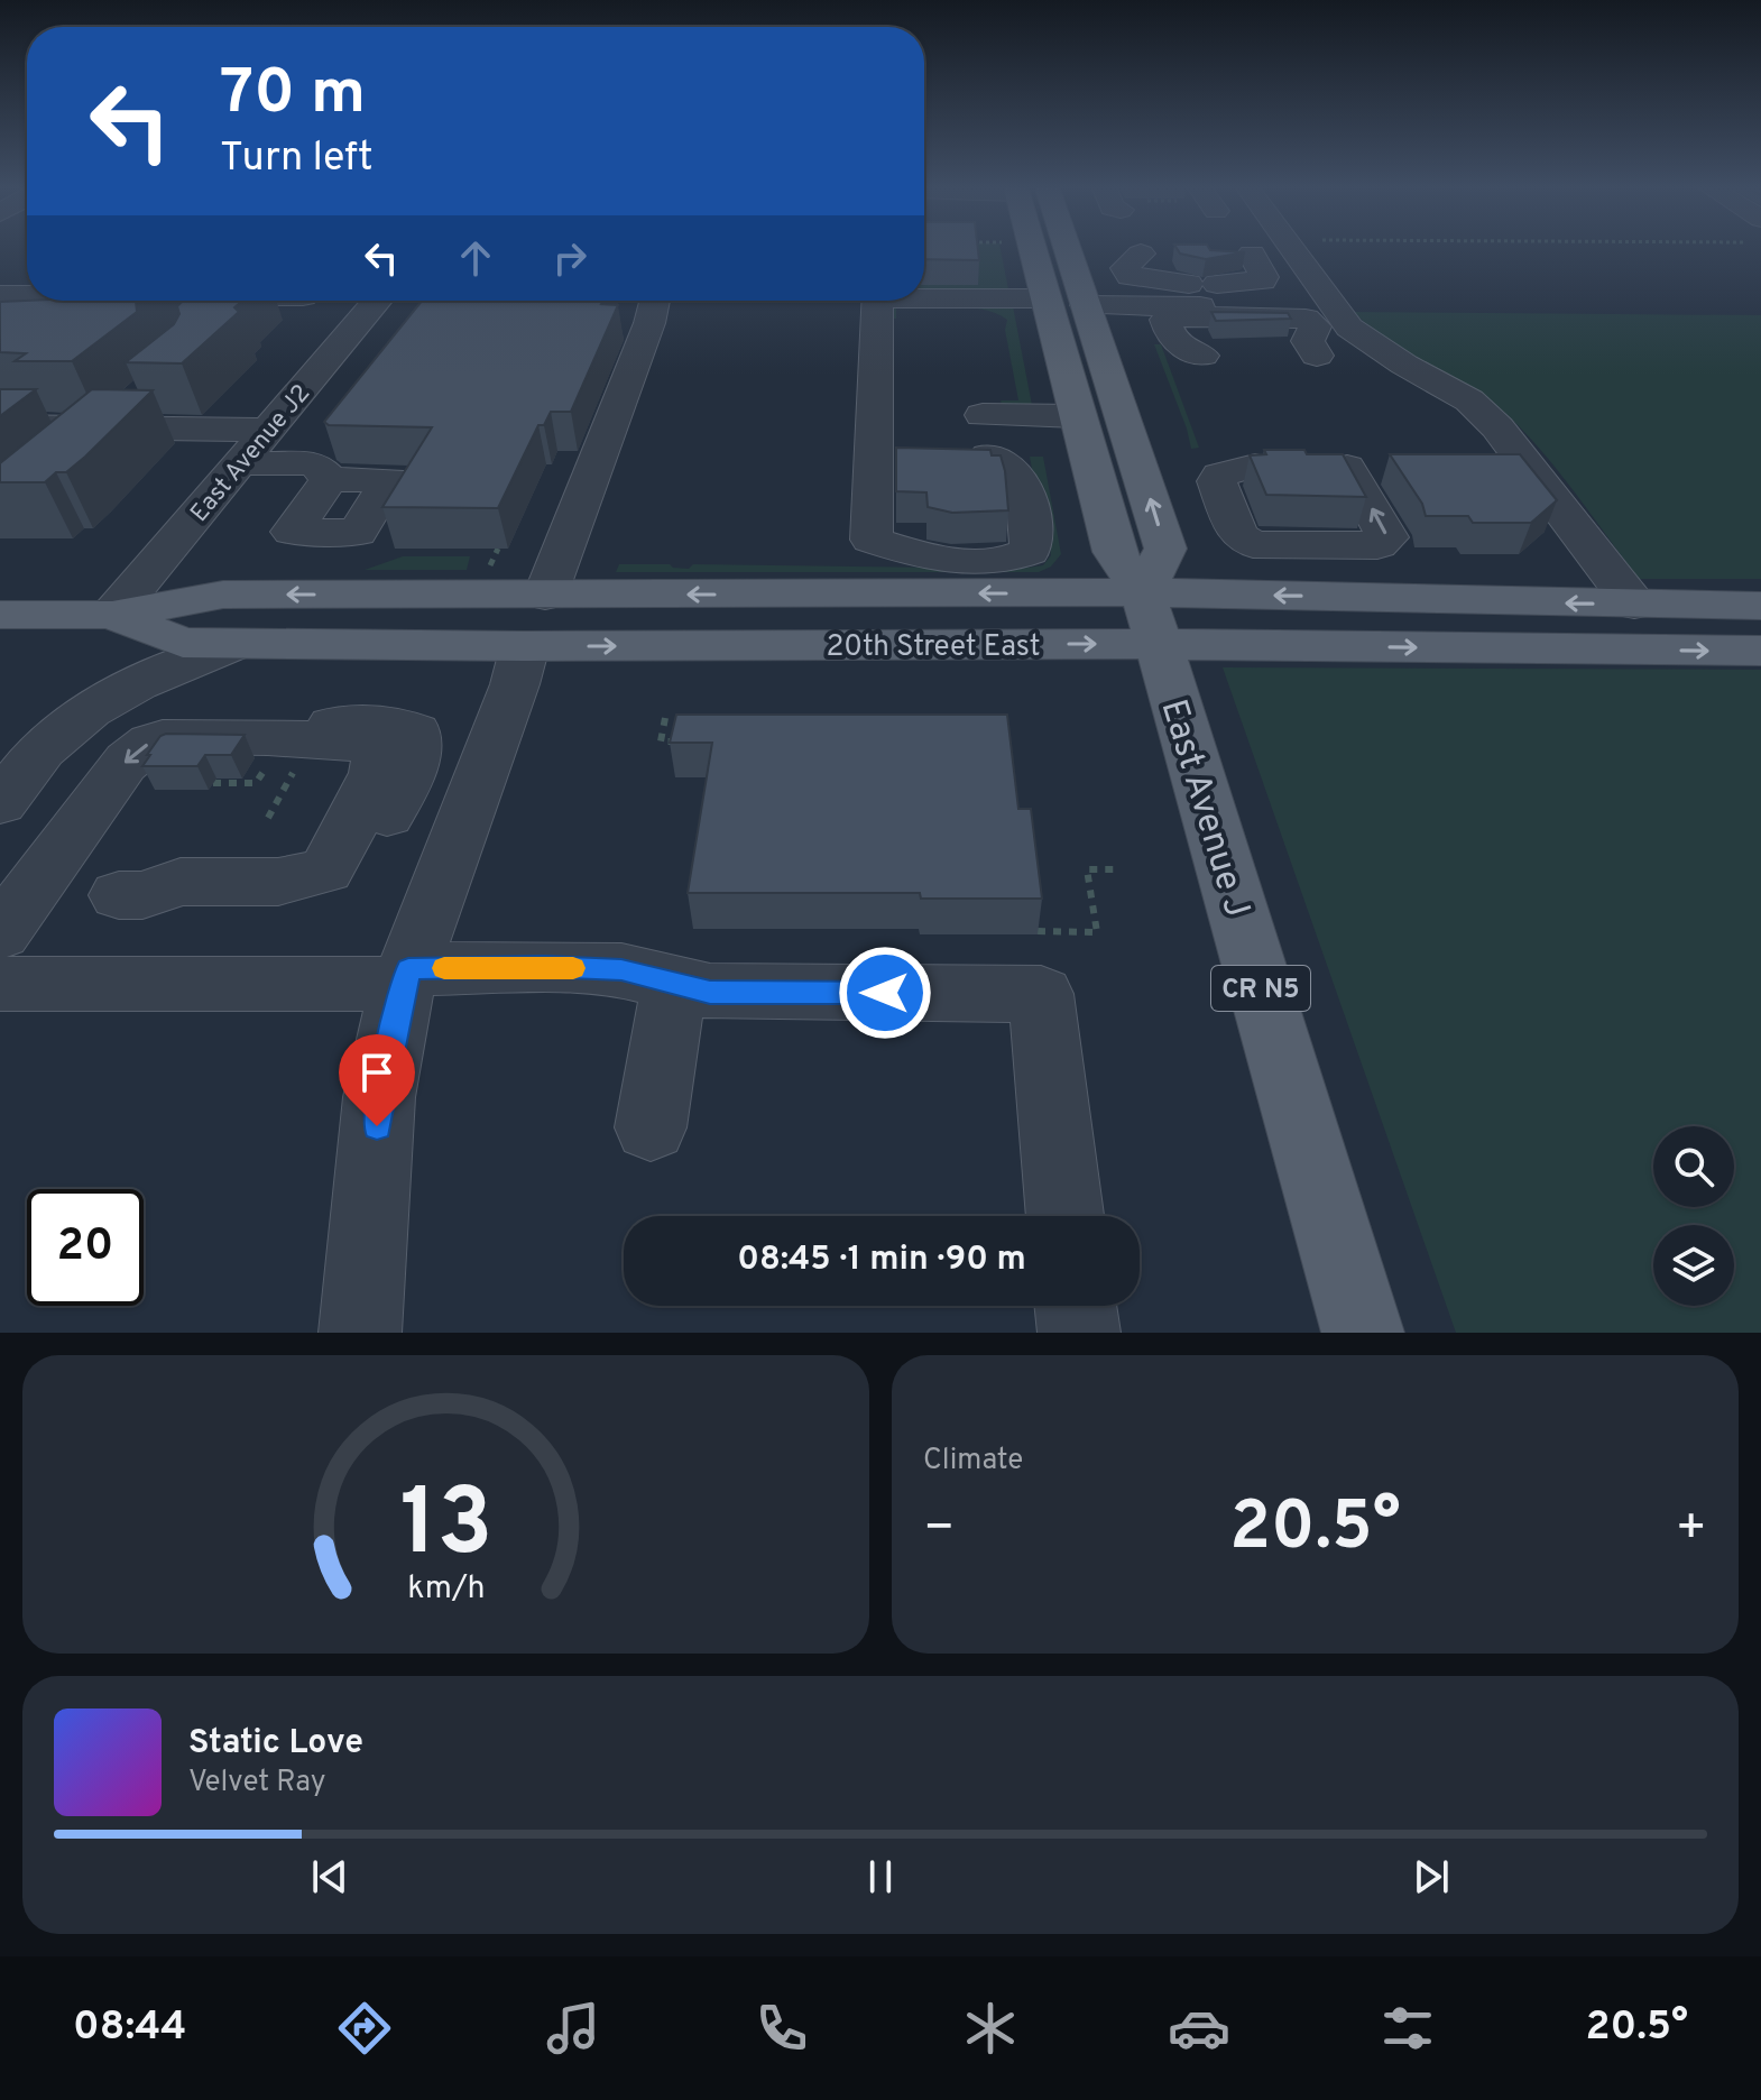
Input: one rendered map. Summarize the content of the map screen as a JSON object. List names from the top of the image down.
{
  "streets": {
    "main road": ["20th Street East", "East Avenue J", "CR N5"],
    "street": ["East Avenue J2"]
  },
  "crossings": [
    ["East Avenue J2", "20th Street East"],
    ["20th Street East", "East Avenue J"]
  ],
  "page": {
    "turn": ["70 m", "Turn left"],
    "limit": "20",
    "trip": "08:45 · 1 min · 90 m",
    "tile": "Climate",
    "heat": ["−", "20.5°", "+"],
    "song": ["Static Love", "Velvet Ray"],
    "tabs": ["08:44", "20.5°"],
    "gauge": ["13", "km/h"]
  }
}
